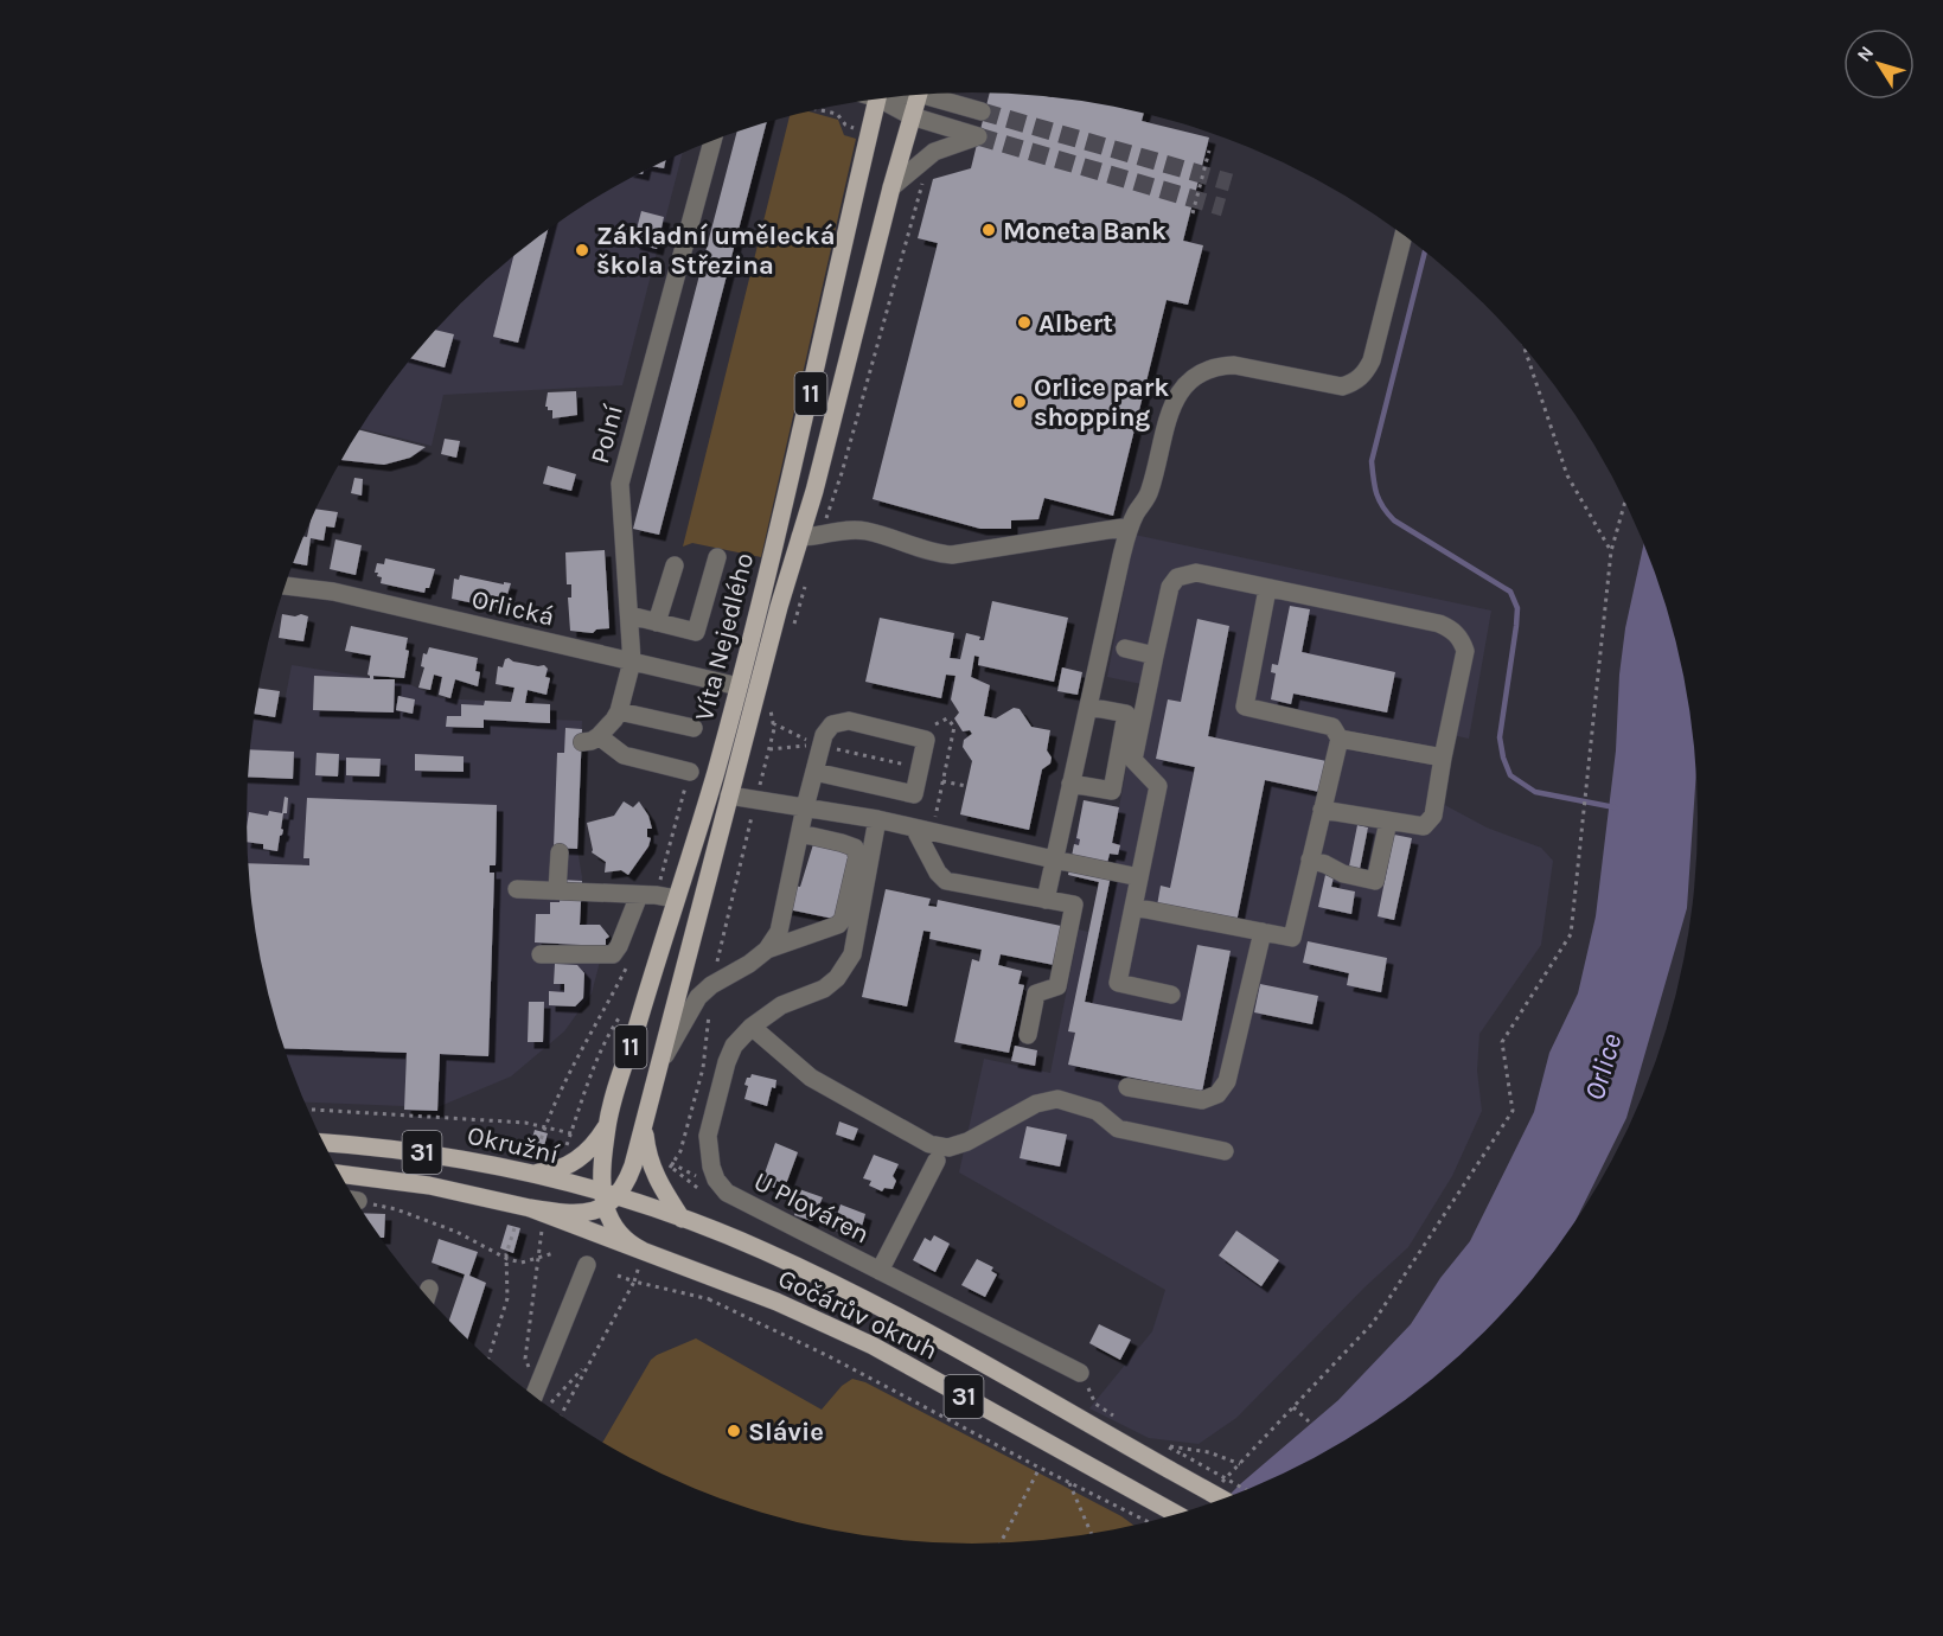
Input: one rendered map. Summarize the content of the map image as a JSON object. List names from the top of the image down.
{
  "streets": {
    "main road": [
      "11",
      "Víta Nejedlého",
      "Okružní",
      "31",
      "Gočárův okruh"
    ],
    "street": ["Polní", "Orlická", "U Plováren"]
  },
  "crossings": [
    ["Polní", "Orlická"],
    ["Orlická", "Víta Nejedlého"],
    ["Víta Nejedlého", "Okružní"],
    ["Víta Nejedlého", "Gočárův okruh"],
    ["Okružní", "Gočárův okruh"],
    ["31", "Gočárův okruh"]
  ],
  "water": ["Orlice"],
  "places": [
    "Moneta Bank",
    "Základní umělecká škola Střezina",
    "Albert",
    "Orlice park shopping",
    "Slávie"
  ],
  "north": "top left"
}
